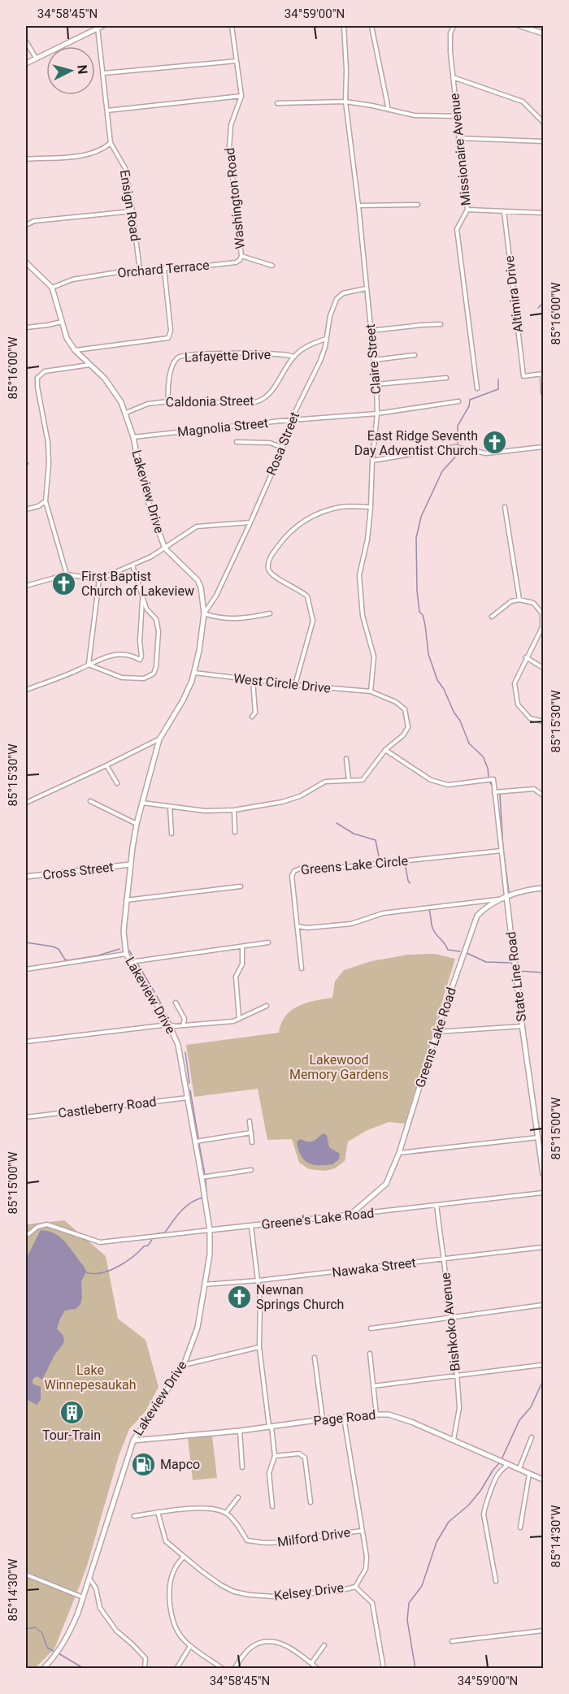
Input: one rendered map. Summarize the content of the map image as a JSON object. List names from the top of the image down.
{
  "streets": {
    "main road": [
      "Lakeview Drive",
      "Cross Street",
      "State Line Road",
      "Greens Lake Road",
      "Greene's Lake Road",
      "Page Road"
    ],
    "street": [
      "Missionaire Avenue",
      "Washington Road",
      "Ensign Road",
      "Orchard Terrace",
      "Altimira Drive",
      "Lafayette Drive",
      "Claire Street",
      "Caldonia Street",
      "Magnolia Street",
      "Rosa Street",
      "West Circle Drive",
      "Greens Lake Circle",
      "Castleberry Road",
      "Nawaka Street",
      "Bishkoko Avenue",
      "Milford Drive",
      "Kelsey Drive"
    ]
  },
  "crossings": [
    ["Washington Road", "Orchard Terrace"],
    ["Ensign Road", "Orchard Terrace"],
    ["Orchard Terrace", "Lakeview Drive"],
    ["Lafayette Drive", "Caldonia Street"],
    ["Claire Street", "Magnolia Street"],
    ["Claire Street", "Rosa Street"],
    ["Claire Street", "West Circle Drive"],
    ["Caldonia Street", "Rosa Street"],
    ["Caldonia Street", "Lakeview Drive"],
    ["Magnolia Street", "Rosa Street"],
    ["Magnolia Street", "Lakeview Drive"],
    ["Rosa Street", "Lakeview Drive"],
    ["Lakeview Drive", "West Circle Drive"],
    ["Lakeview Drive", "Cross Street"],
    ["Lakeview Drive", "Castleberry Road"],
    ["Lakeview Drive", "Greene's Lake Road"],
    ["Lakeview Drive", "Nawaka Street"],
    ["Lakeview Drive", "Page Road"],
    ["West Circle Drive", "State Line Road"],
    ["Greens Lake Circle", "State Line Road"],
    ["State Line Road", "Greens Lake Road"],
    ["Greens Lake Road", "Greene's Lake Road"],
    ["Greene's Lake Road", "Bishkoko Avenue"],
    ["Nawaka Street", "Bishkoko Avenue"],
    ["Bishkoko Avenue", "Page Road"],
    ["Page Road", "Kelsey Drive"],
    ["Milford Drive", "Kelsey Drive"]
  ],
  "parks": ["Lakewood Memory Gardens", "Lake Winnepesaukah"],
  "places": {
    "church": ["East Ridge Seventh Day Adventist Church", "First Baptist Church of Lakeview", "Newnan Springs Church"],
    "building": ["Tour-Train"],
    "fuel station": ["Mapco"]
  },
  "north": "right",
  "coordinates": [
    "34°58'45\"N",
    "34°59'00\"N",
    "85°16'00\"W",
    "85°15'30\"W",
    "85°15'00\"W",
    "85°14'30\"W"
  ]
}
